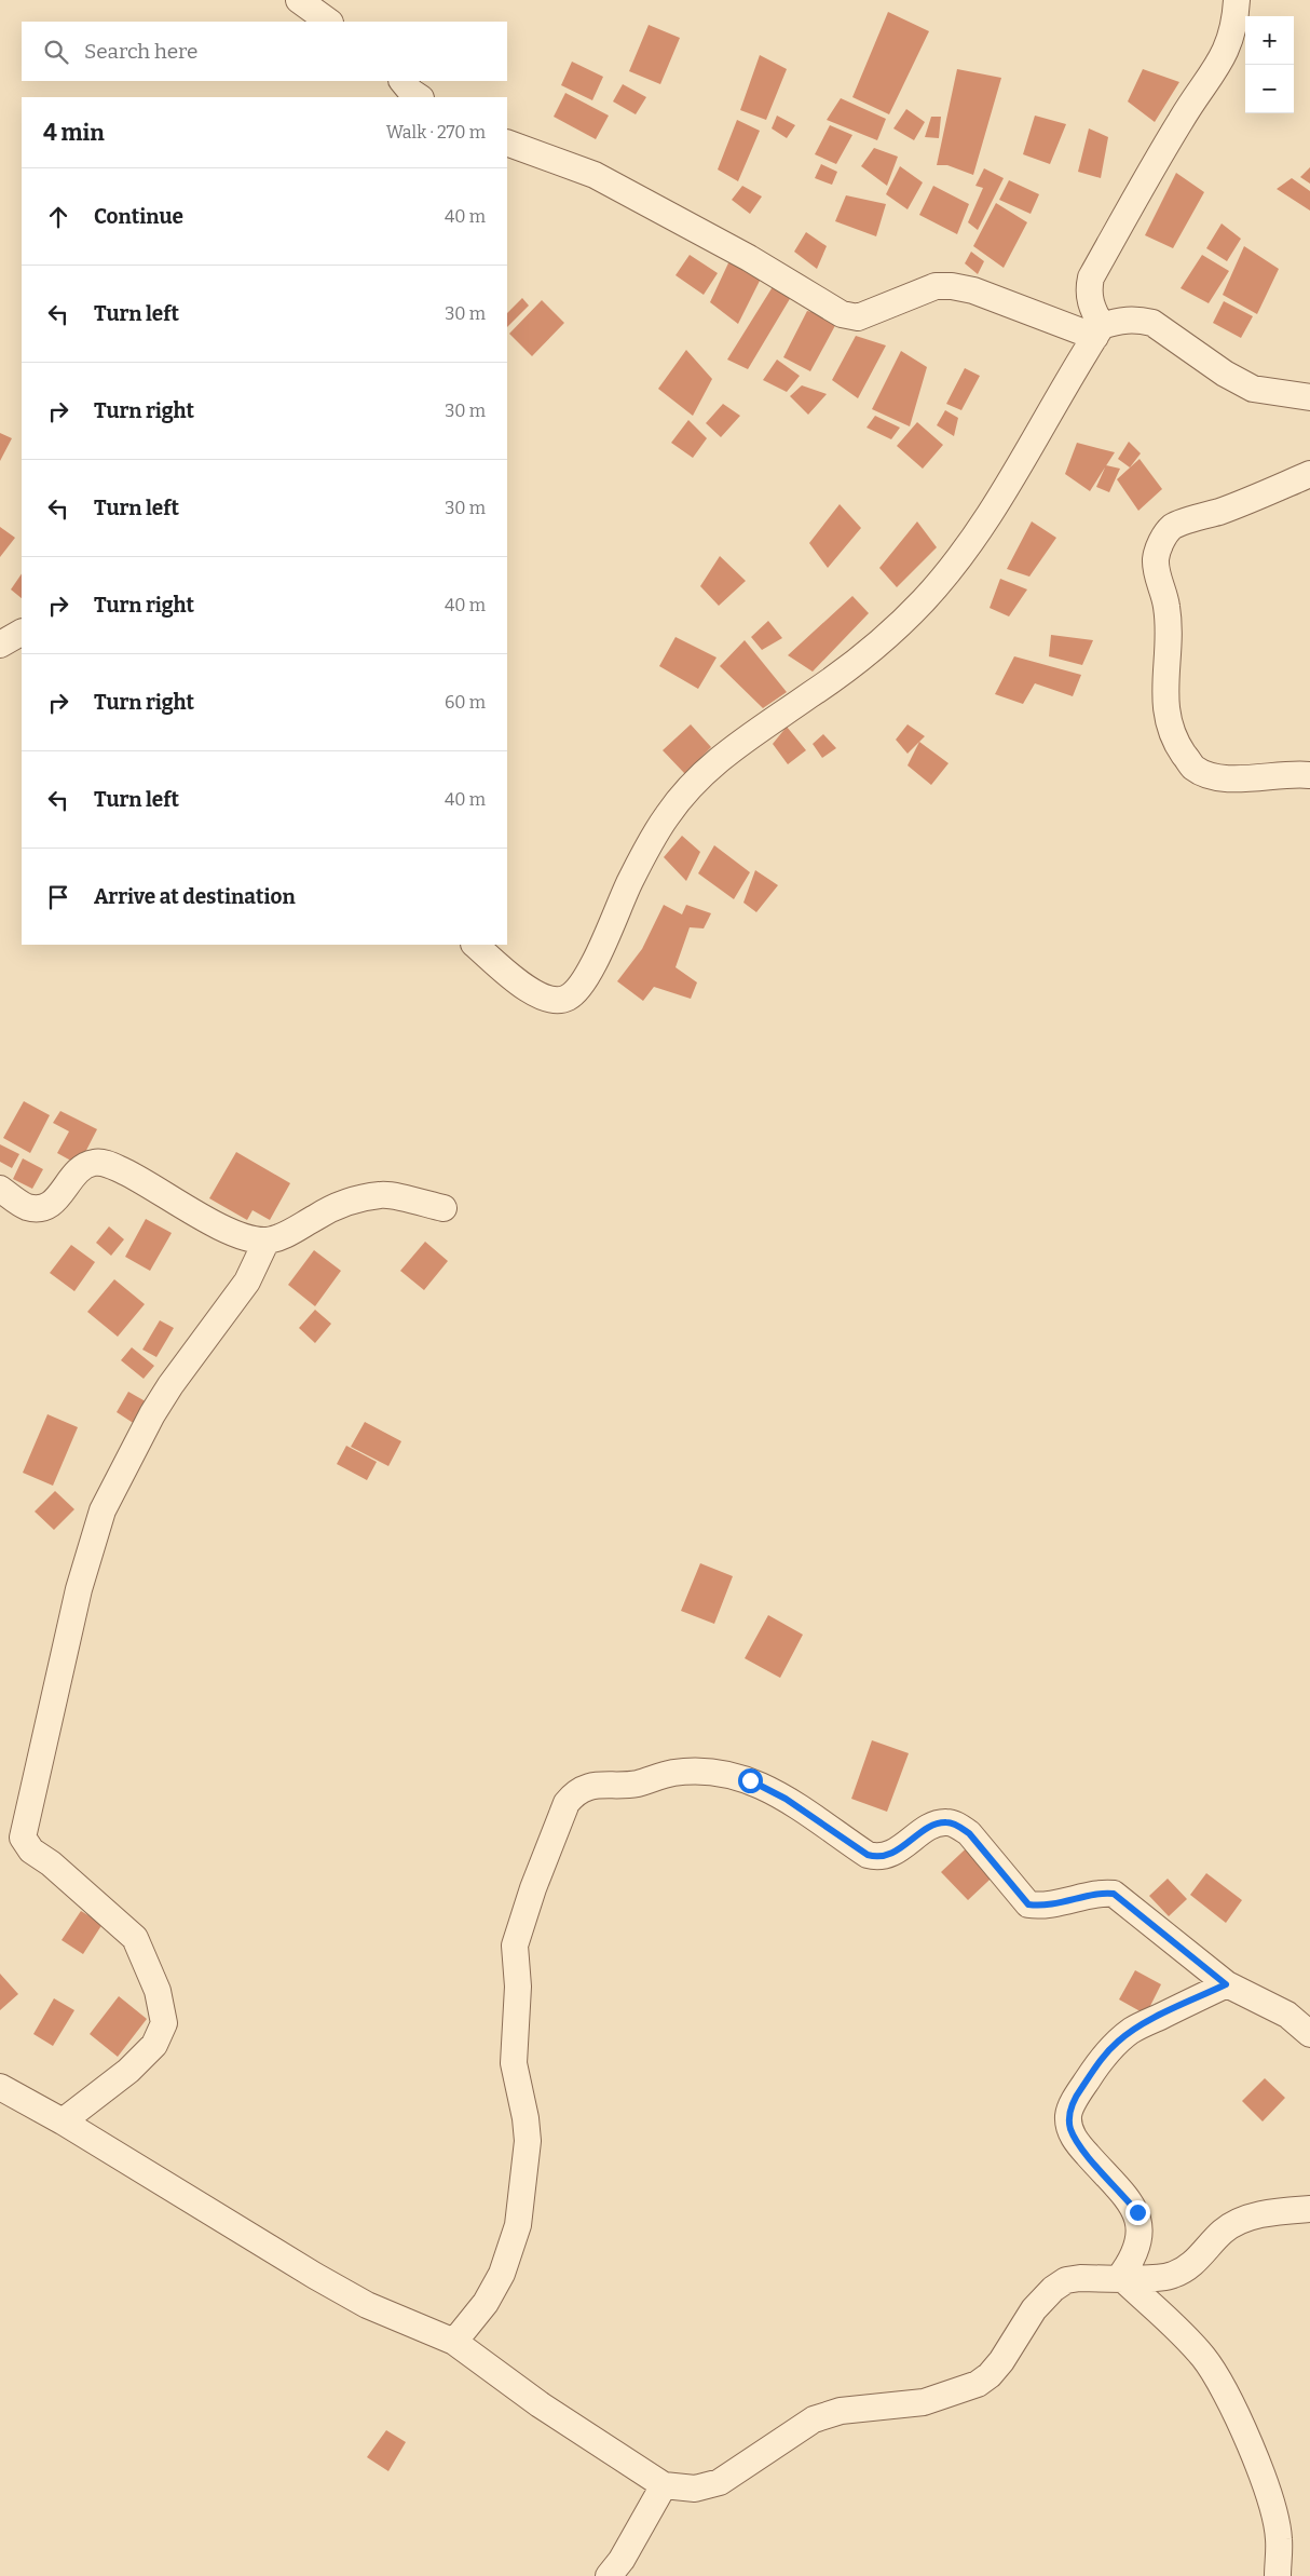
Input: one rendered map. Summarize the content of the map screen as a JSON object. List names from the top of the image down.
{
  "page": {
    "map_buttons": ["+", "−"],
    "search": "Search here",
    "heading": ["4 min", "Walk · 270 m"],
    "list": [
      ["Continue", "40 m"],
      ["Turn left", "30 m"],
      ["Turn right", "30 m"],
      ["Turn left", "30 m"],
      ["Turn right", "40 m"],
      ["Turn right", "60 m"],
      ["Turn left", "40 m"],
      "Arrive at destination"
    ]
  }
}
